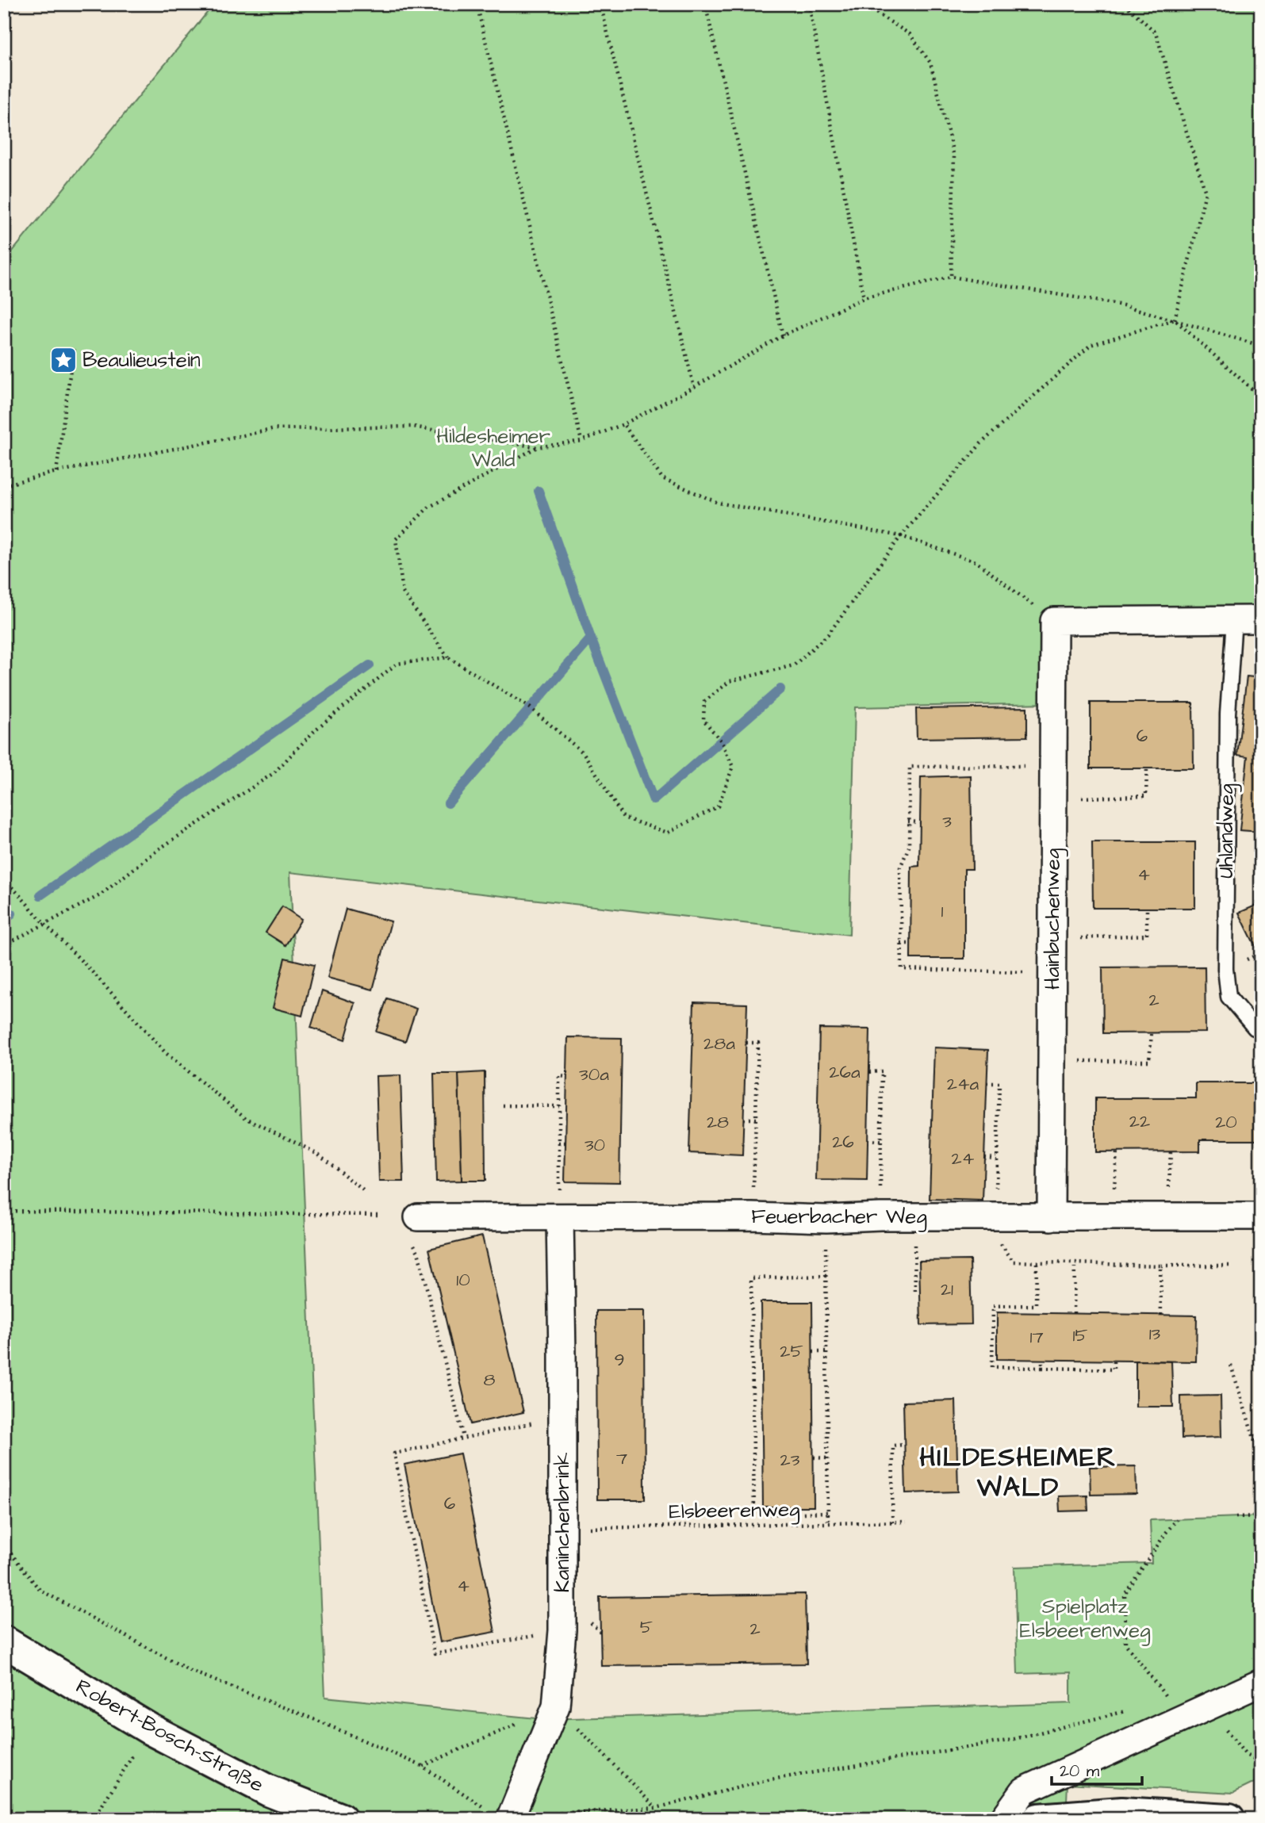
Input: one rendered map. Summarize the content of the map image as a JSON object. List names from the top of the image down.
{
  "streets": {
    "main road": ["Robert-Bosch-Straße"],
    "street": ["Hainbuchenweg", "Feuerbacher Weg", "Kaninchenbrink"],
    "lane": ["Uhlandweg"],
    "path": ["Elsbeerenweg"]
  },
  "crossings": [
    ["Hainbuchenweg", "Feuerbacher Weg"],
    ["Feuerbacher Weg", "Kaninchenbrink"],
    ["Elsbeerenweg", "Kaninchenbrink"]
  ],
  "districts": ["HILDESHEIMER WALD"],
  "parks": ["Hildesheimer Wald", "Spielplatz Elsbeerenweg"],
  "places": {
    "place": ["Beaulieustein"]
  },
  "house_numbers": [
    "6",
    "3",
    "4",
    "1",
    "2",
    "28a",
    "26a",
    "30a",
    "24a",
    "22",
    "28",
    "20",
    "26",
    "30",
    "24",
    "10",
    "21",
    "13",
    "15",
    "17",
    "25",
    "9",
    "8",
    "7",
    "23",
    "6",
    "4",
    "5",
    "2"
  ],
  "scale_bar": "20 m"
}
